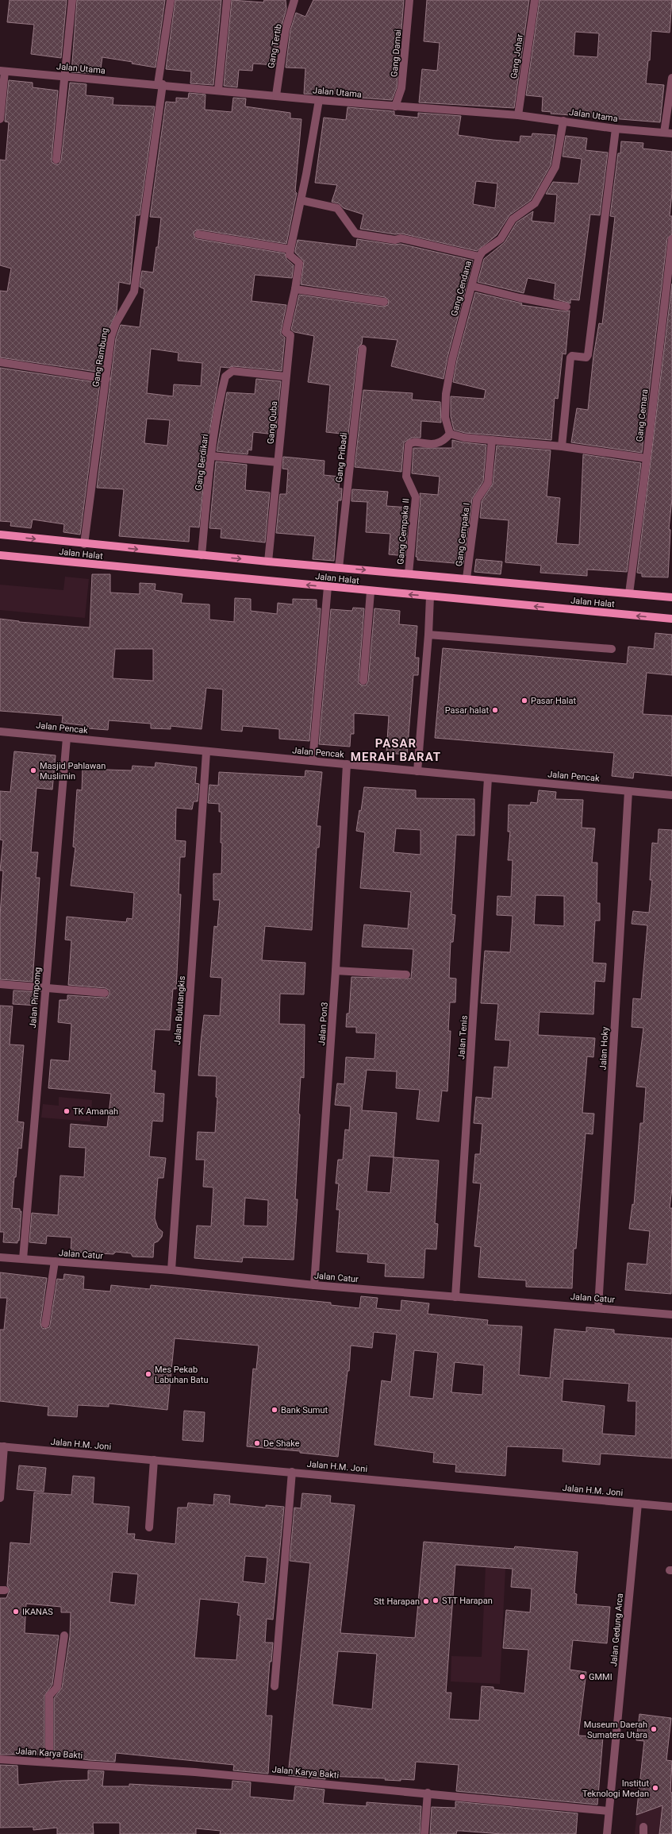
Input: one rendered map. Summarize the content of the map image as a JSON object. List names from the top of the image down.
{
  "streets": {
    "main road": ["Jalan Halat"],
    "street": [
      "Gang Tertib",
      "Gang Damai",
      "Gang Johar",
      "Jalan Utama",
      "Gang Cendana",
      "Gang Rambung",
      "Gang Cemara",
      "Gang Quba",
      "Gang Pribadi",
      "Gang Berdikari",
      "Gang Cempaka II",
      "Gang Cempaka I",
      "Jalan Pencak",
      "Jalan Pimpomg",
      "Jalan Bulutangkis",
      "Jalan Pon3",
      "Jalan Tenis",
      "Jalan Hoky",
      "Jalan Catur",
      "Jalan H.M. Joni",
      "Jalan Gedung Arca",
      "Jalan Karya Bakti"
    ]
  },
  "crossings": [
    ["Gang Tertib", "Jalan Utama"],
    ["Gang Damai", "Jalan Utama"],
    ["Gang Johar", "Jalan Utama"],
    ["Jalan Utama", "Gang Cendana"],
    ["Jalan Utama", "Gang Rambung"],
    ["Gang Cendana", "Gang Cempaka II"],
    ["Gang Rambung", "Jalan Halat"],
    ["Gang Cemara", "Jalan Halat"],
    ["Gang Quba", "Gang Berdikari"],
    ["Gang Quba", "Jalan Halat"],
    ["Gang Pribadi", "Jalan Halat"],
    ["Gang Berdikari", "Jalan Halat"],
    ["Gang Cempaka II", "Jalan Halat"],
    ["Gang Cempaka I", "Jalan Halat"],
    ["Jalan Pencak", "Jalan Pimpomg"],
    ["Jalan Pencak", "Jalan Bulutangkis"],
    ["Jalan Pencak", "Jalan Pon3"],
    ["Jalan Pencak", "Jalan Tenis"],
    ["Jalan Pencak", "Jalan Hoky"],
    ["Jalan Pimpomg", "Jalan Catur"],
    ["Jalan Bulutangkis", "Jalan Catur"],
    ["Jalan Pon3", "Jalan Catur"],
    ["Jalan Tenis", "Jalan Catur"],
    ["Jalan Hoky", "Jalan Catur"],
    ["Jalan H.M. Joni", "Jalan Gedung Arca"],
    ["Jalan Gedung Arca", "Jalan Karya Bakti"]
  ],
  "districts": ["PASAR MERAH BARAT"],
  "places": [
    "Pasar Halat",
    "Pasar halat",
    "Masjid Pahlawan Muslimin",
    "TK Amanah",
    "Mes Pekab Labuhan Batu",
    "Bank Sumut",
    "De Shake",
    "STT Harapan",
    "Stt Harapan",
    "IKANAS",
    "GMMI",
    "Museum Daerah Sumatera Utara",
    "Institut Teknologi Medan"
  ]
}
